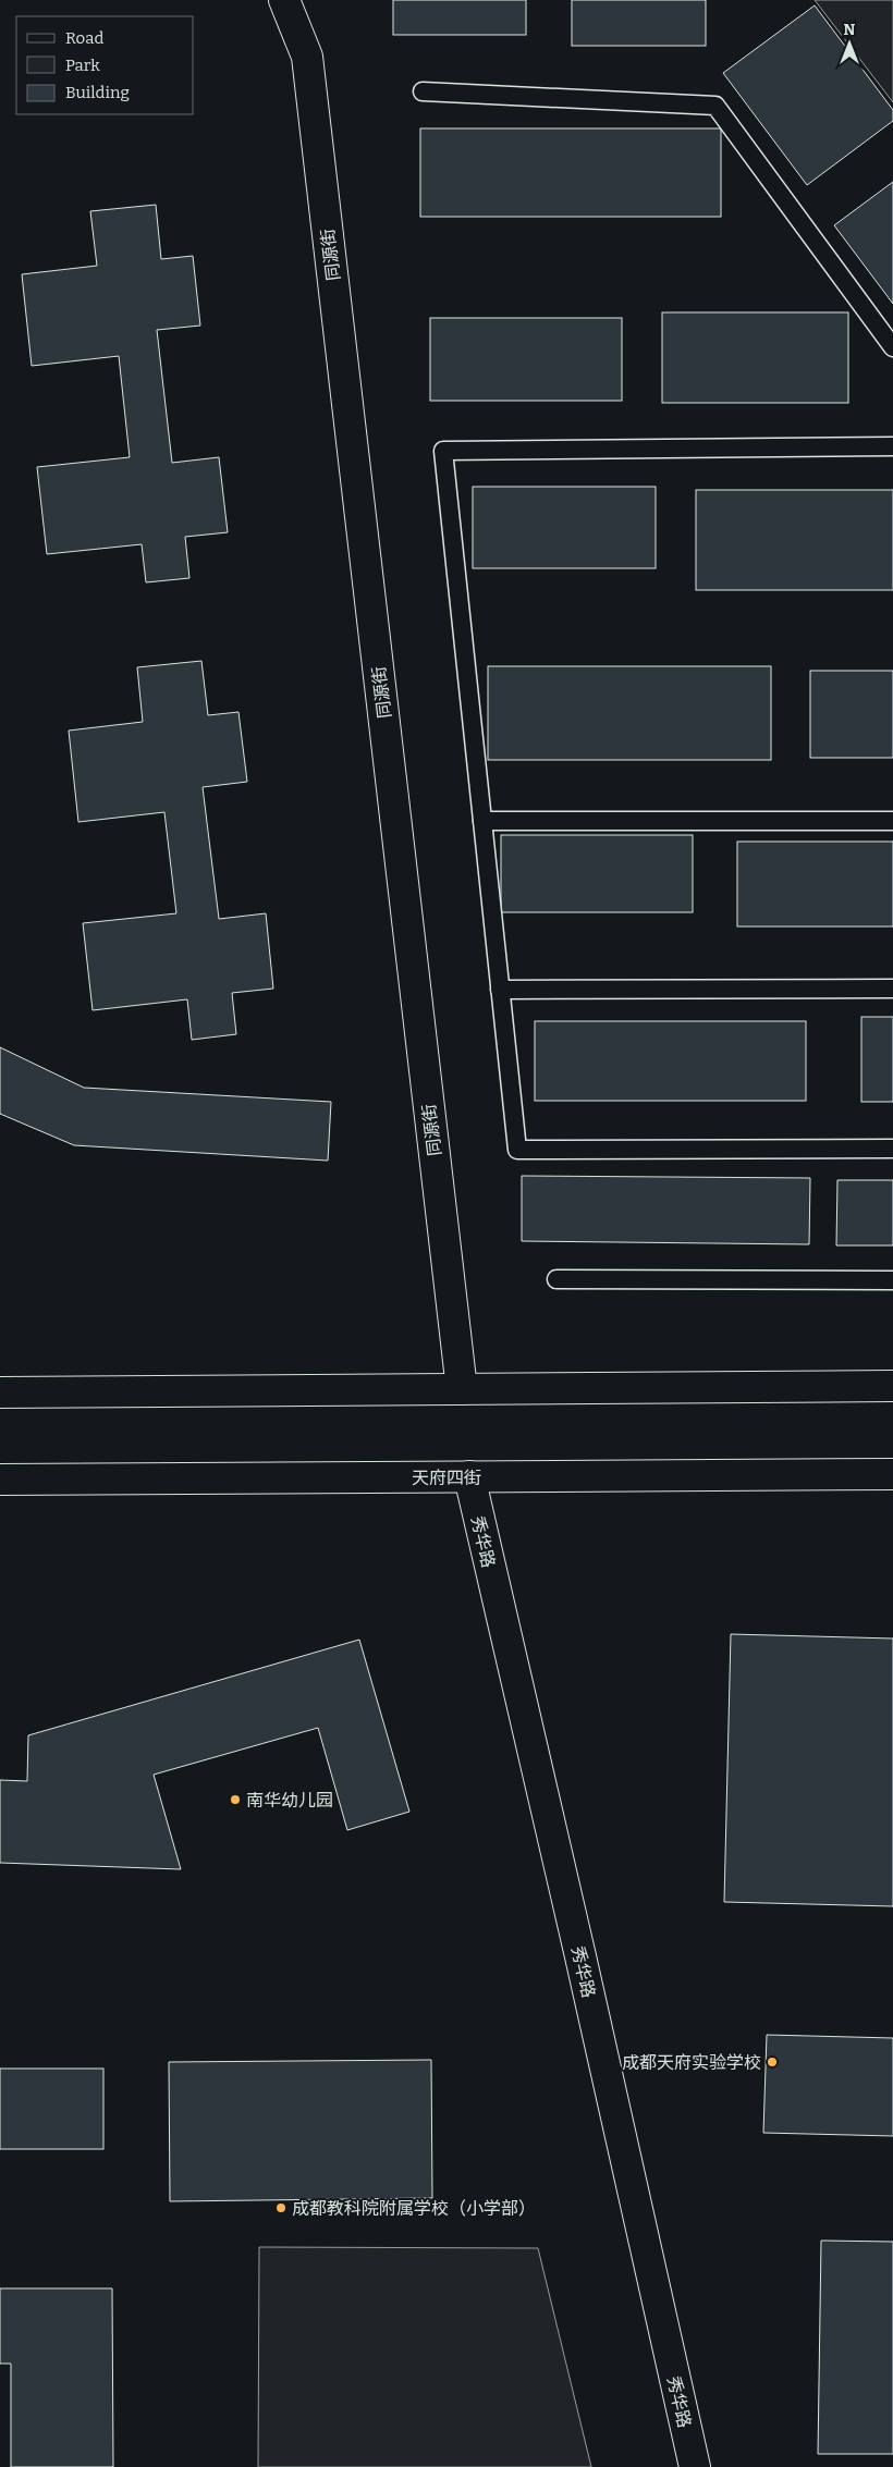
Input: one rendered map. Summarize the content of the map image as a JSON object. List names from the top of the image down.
{
  "streets": {
    "street": ["同源街", "天府四街", "秀华路"]
  },
  "crossings": [
    ["天府四街", "秀华路"]
  ],
  "places": ["南华幼儿园", "成都天府实验学校", "成都教科院附属学校（小学部）"],
  "legend": ["Road", "Park", "Building"],
  "north": "top"
}
